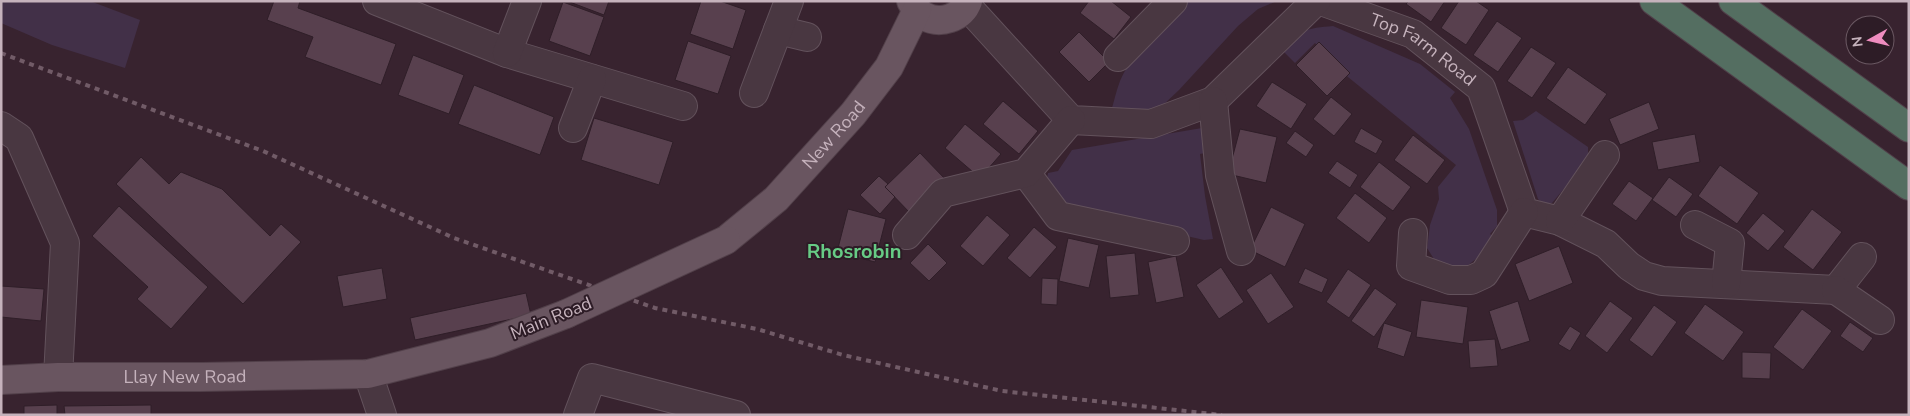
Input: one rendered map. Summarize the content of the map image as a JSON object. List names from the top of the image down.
{
  "streets": {
    "main road": ["New Road", "Main Road", "Llay New Road"],
    "street": ["Top Farm Road"]
  },
  "crossings": [
    ["New Road", "Main Road"],
    ["Main Road", "Llay New Road"]
  ],
  "districts": ["Rhosrobin"],
  "north": "left"
}
